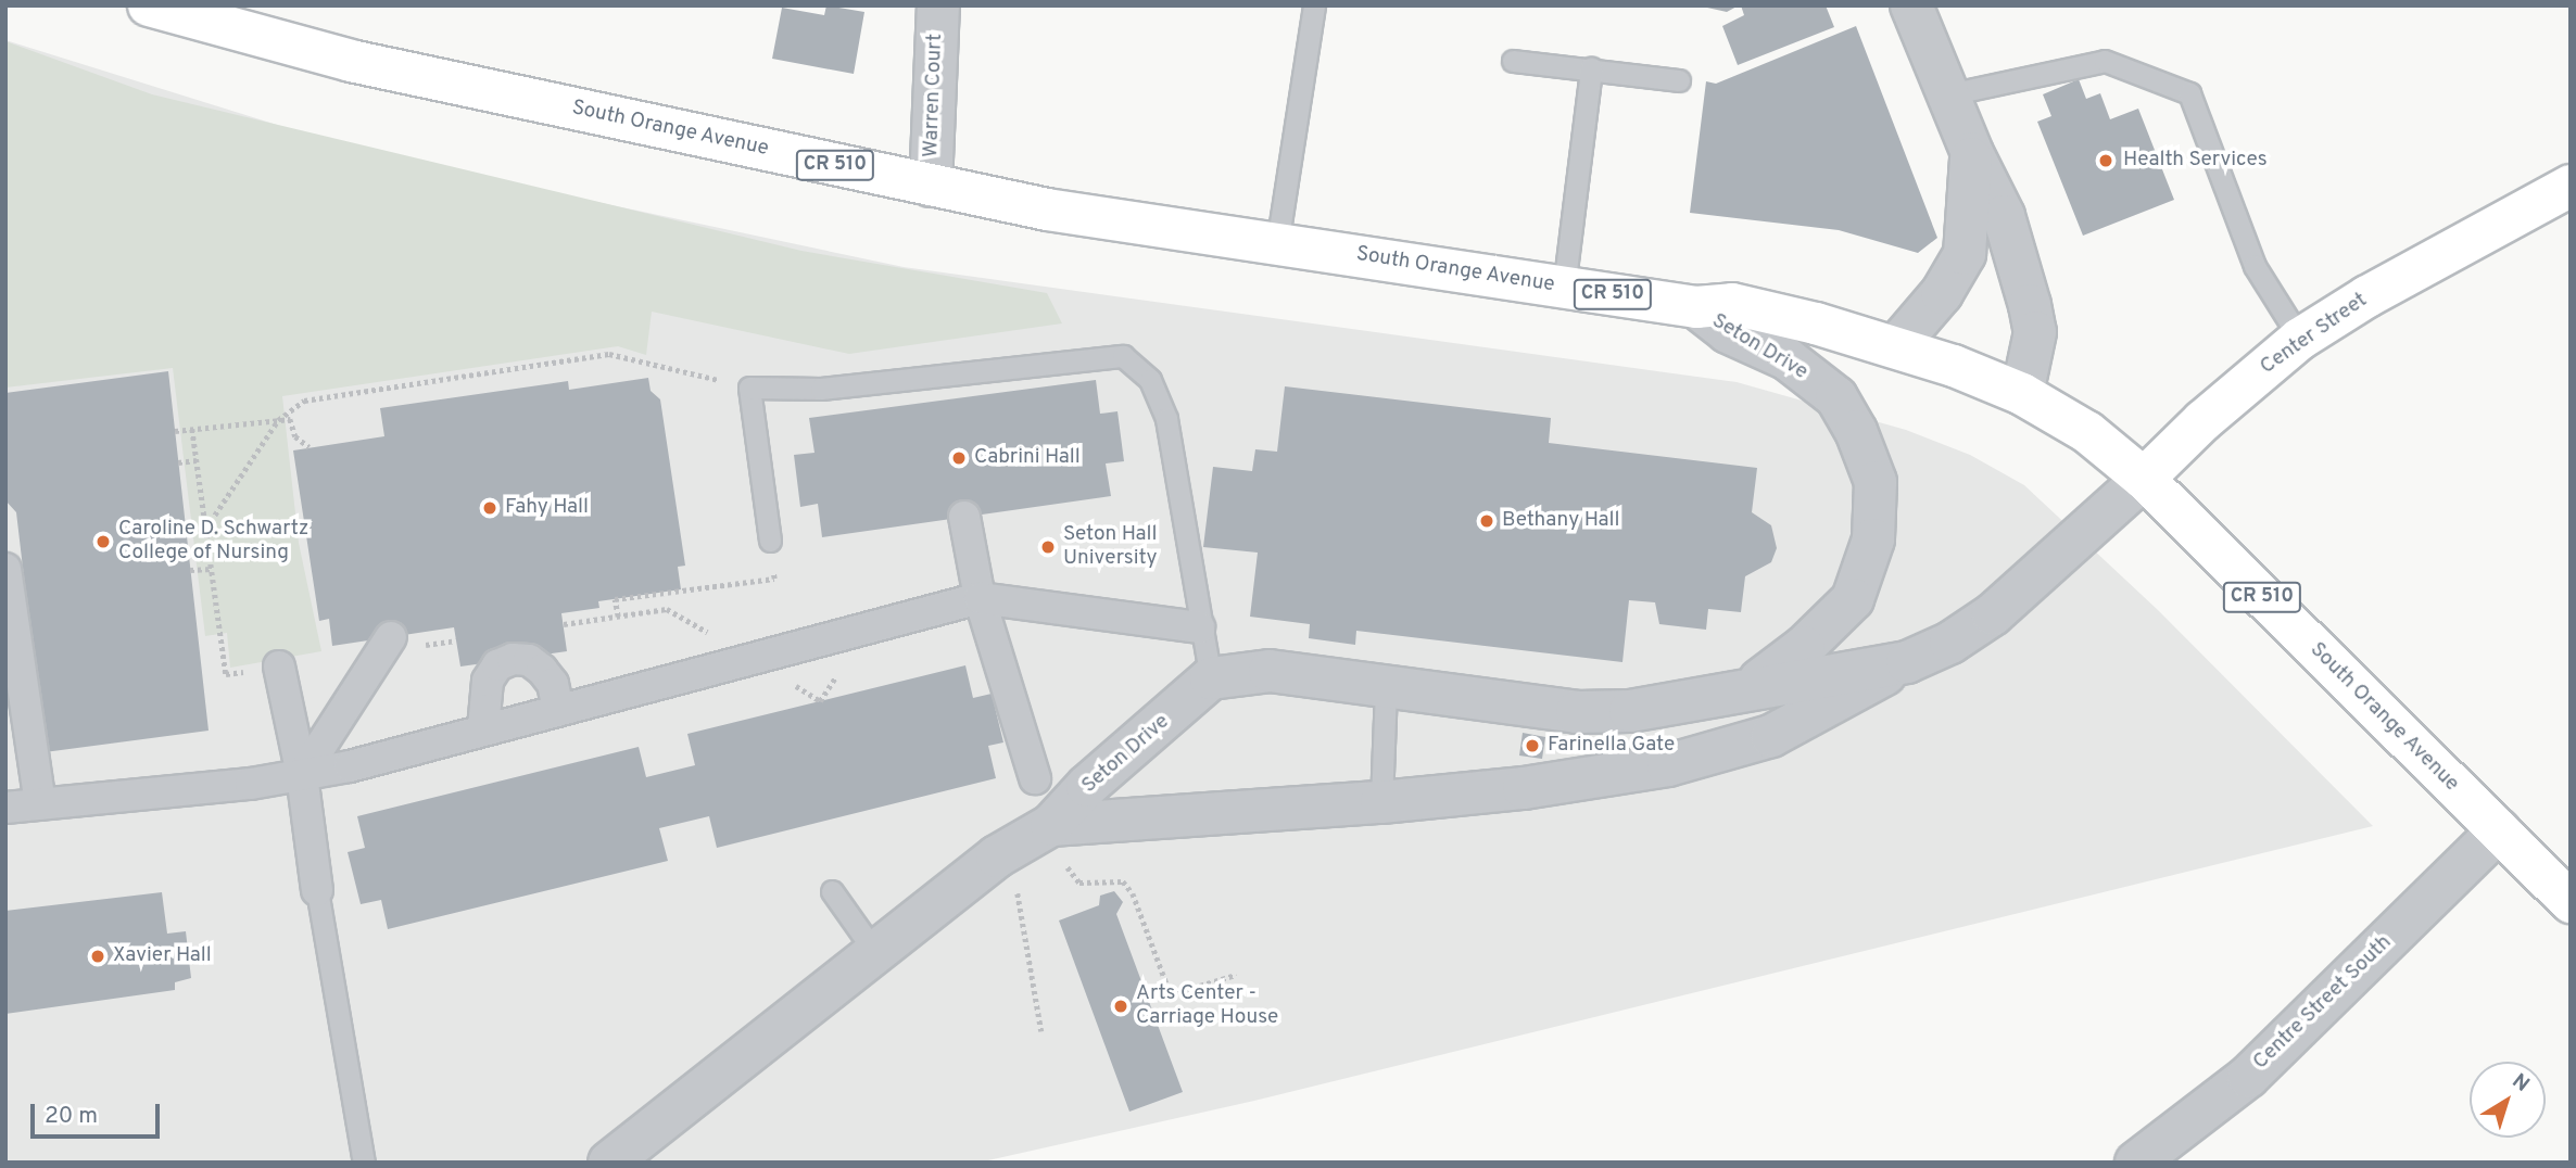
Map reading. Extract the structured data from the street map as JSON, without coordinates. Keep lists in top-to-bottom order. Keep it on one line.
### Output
{"streets":{"main road":["South Orange Avenue","CR 510","Center Street"],"street":["Warren Court","Seton Drive","Centre Street South"]},"crossings":[["Warren Court","South Orange Avenue"],["South Orange Avenue","Center Street"],["South Orange Avenue","Seton Drive"],["South Orange Avenue","Centre Street South"],["Center Street","Seton Drive"]],"places":["Health Services","Cabrini Hall","Fahy Hall","Bethany Hall","Caroline D. Schwartz College of Nursing","Seton Hall University","Farinella Gate","Xavier Hall","Arts Center - Carriage House"],"scale_bar":"20 m","north":"top right"}
